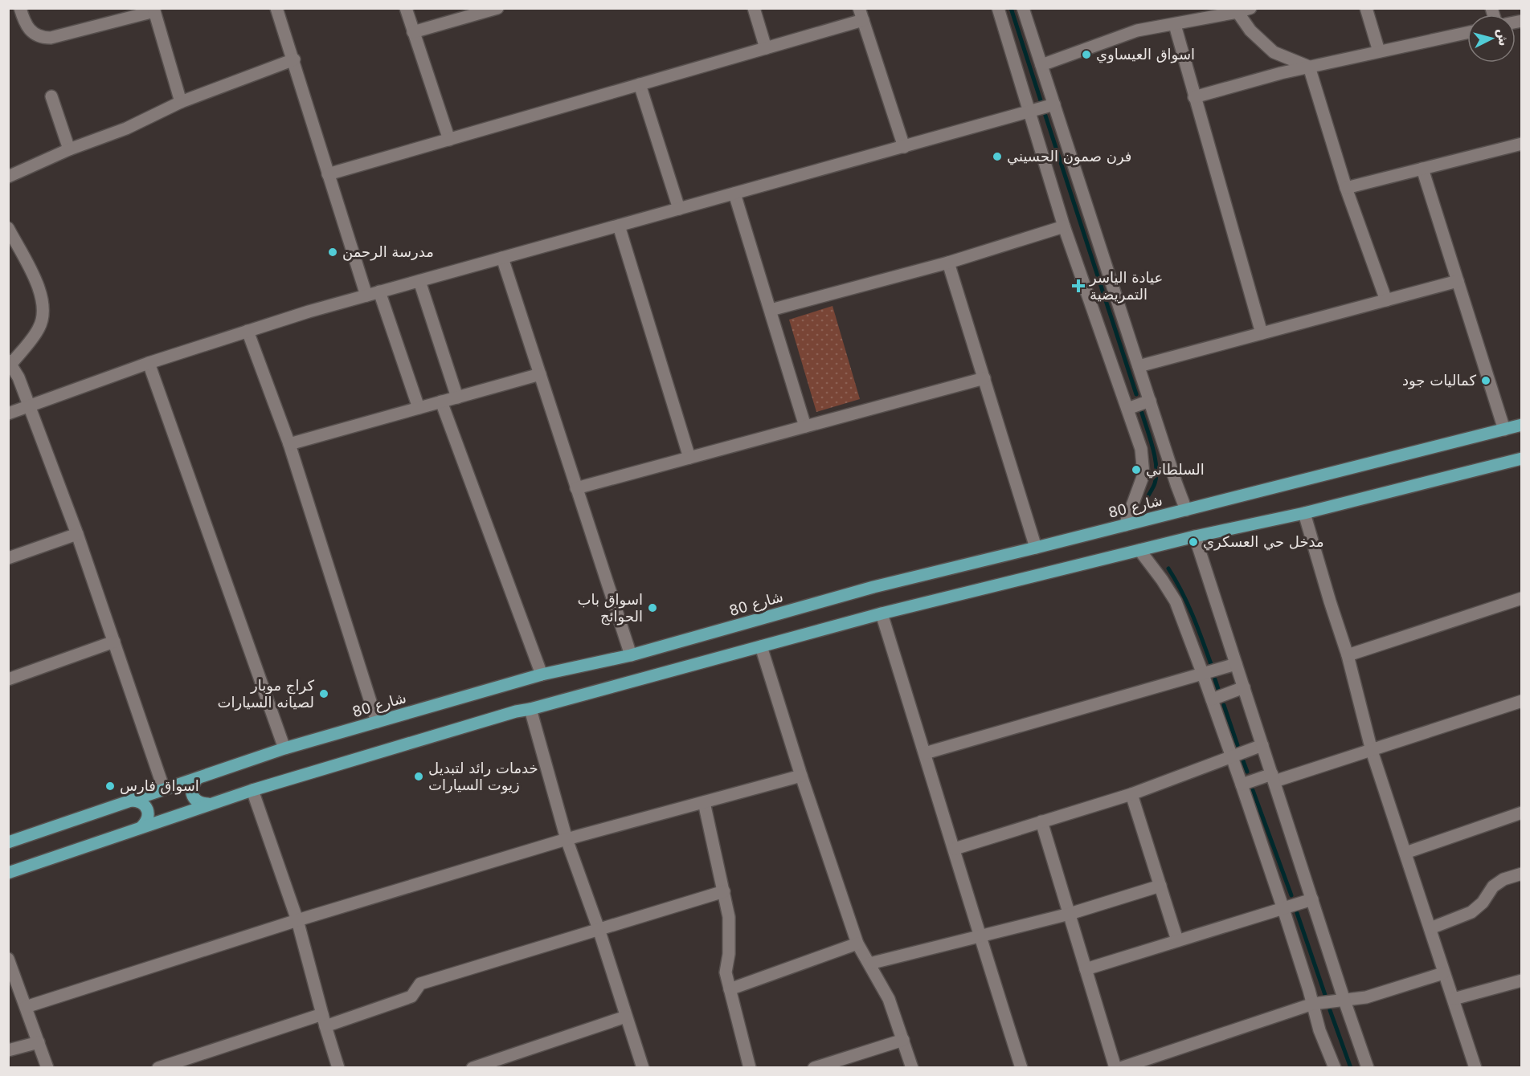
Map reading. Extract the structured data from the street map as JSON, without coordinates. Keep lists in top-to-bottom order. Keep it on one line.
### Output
{"streets":{"main road":["شارع 80"]},"places":{"other":["اسواق العيساوي","فرن صمون الحسيني","مدرسة الرحمن","كماليات جود","السلطاني","مدخل حي العسكري","اسواق باب الحوائج","كراج موبار لصيانه السيارات","خدمات رائد لتبديل زيوت السيارات","اسواق فارس"],"health":["عيادة الياسر التمريضية"]},"north":"right"}
